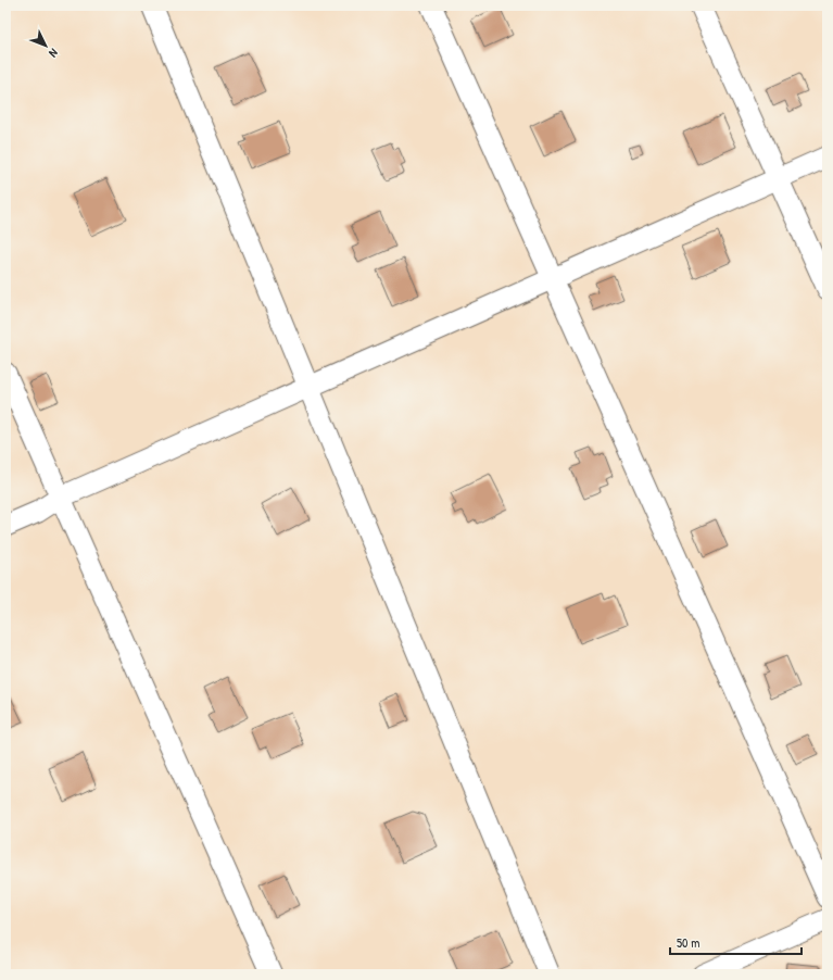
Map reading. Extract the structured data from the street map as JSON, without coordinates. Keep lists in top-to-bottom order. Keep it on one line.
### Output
{"scale_bar":"50 m","north":"bottom right"}
